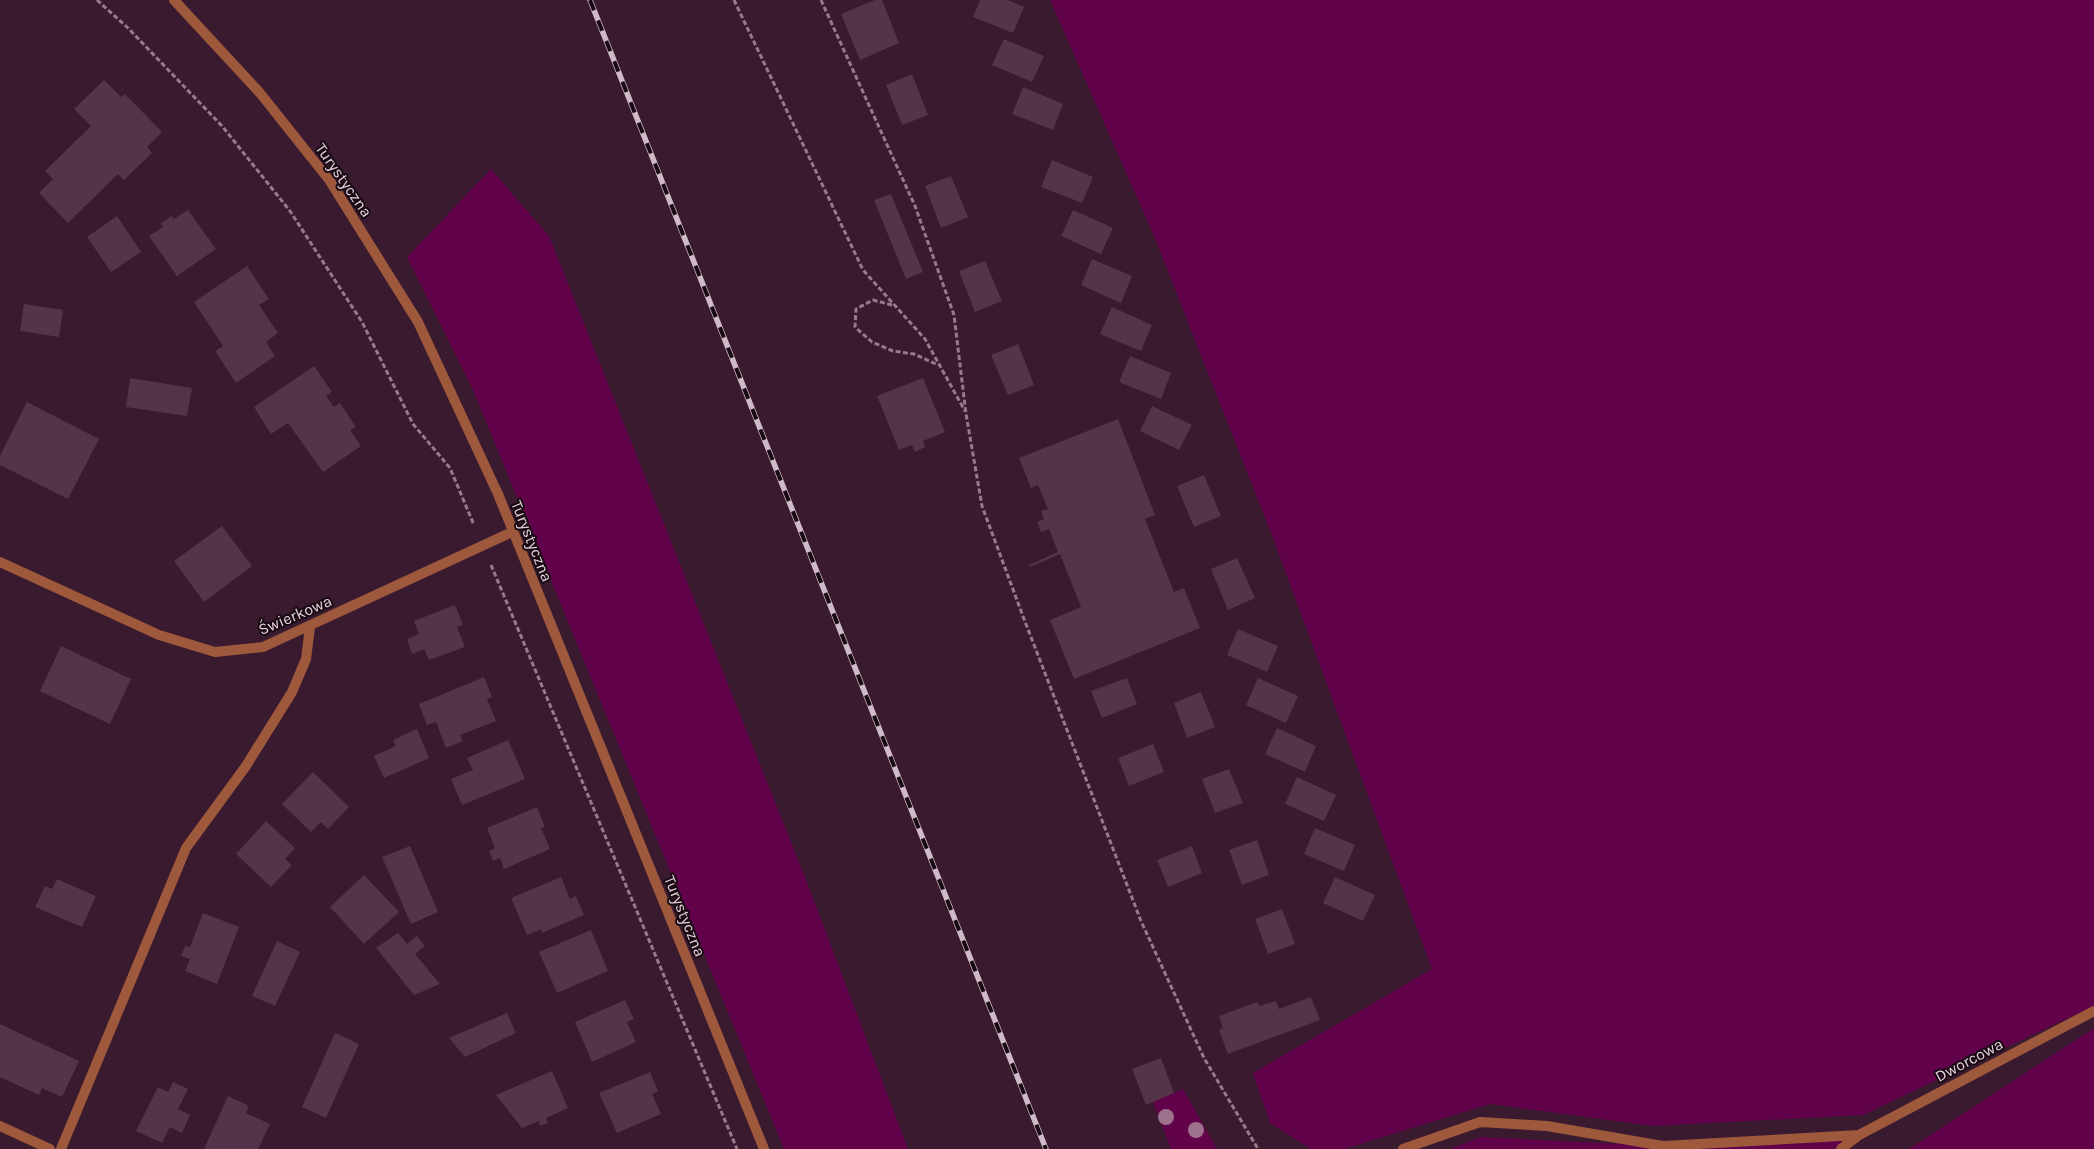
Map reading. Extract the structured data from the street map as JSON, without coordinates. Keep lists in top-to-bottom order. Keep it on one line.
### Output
{"streets":{"street":["Turystyczna","Świerkowa","Dworcowa"]},"crossings":[["Turystyczna","Świerkowa"]]}
